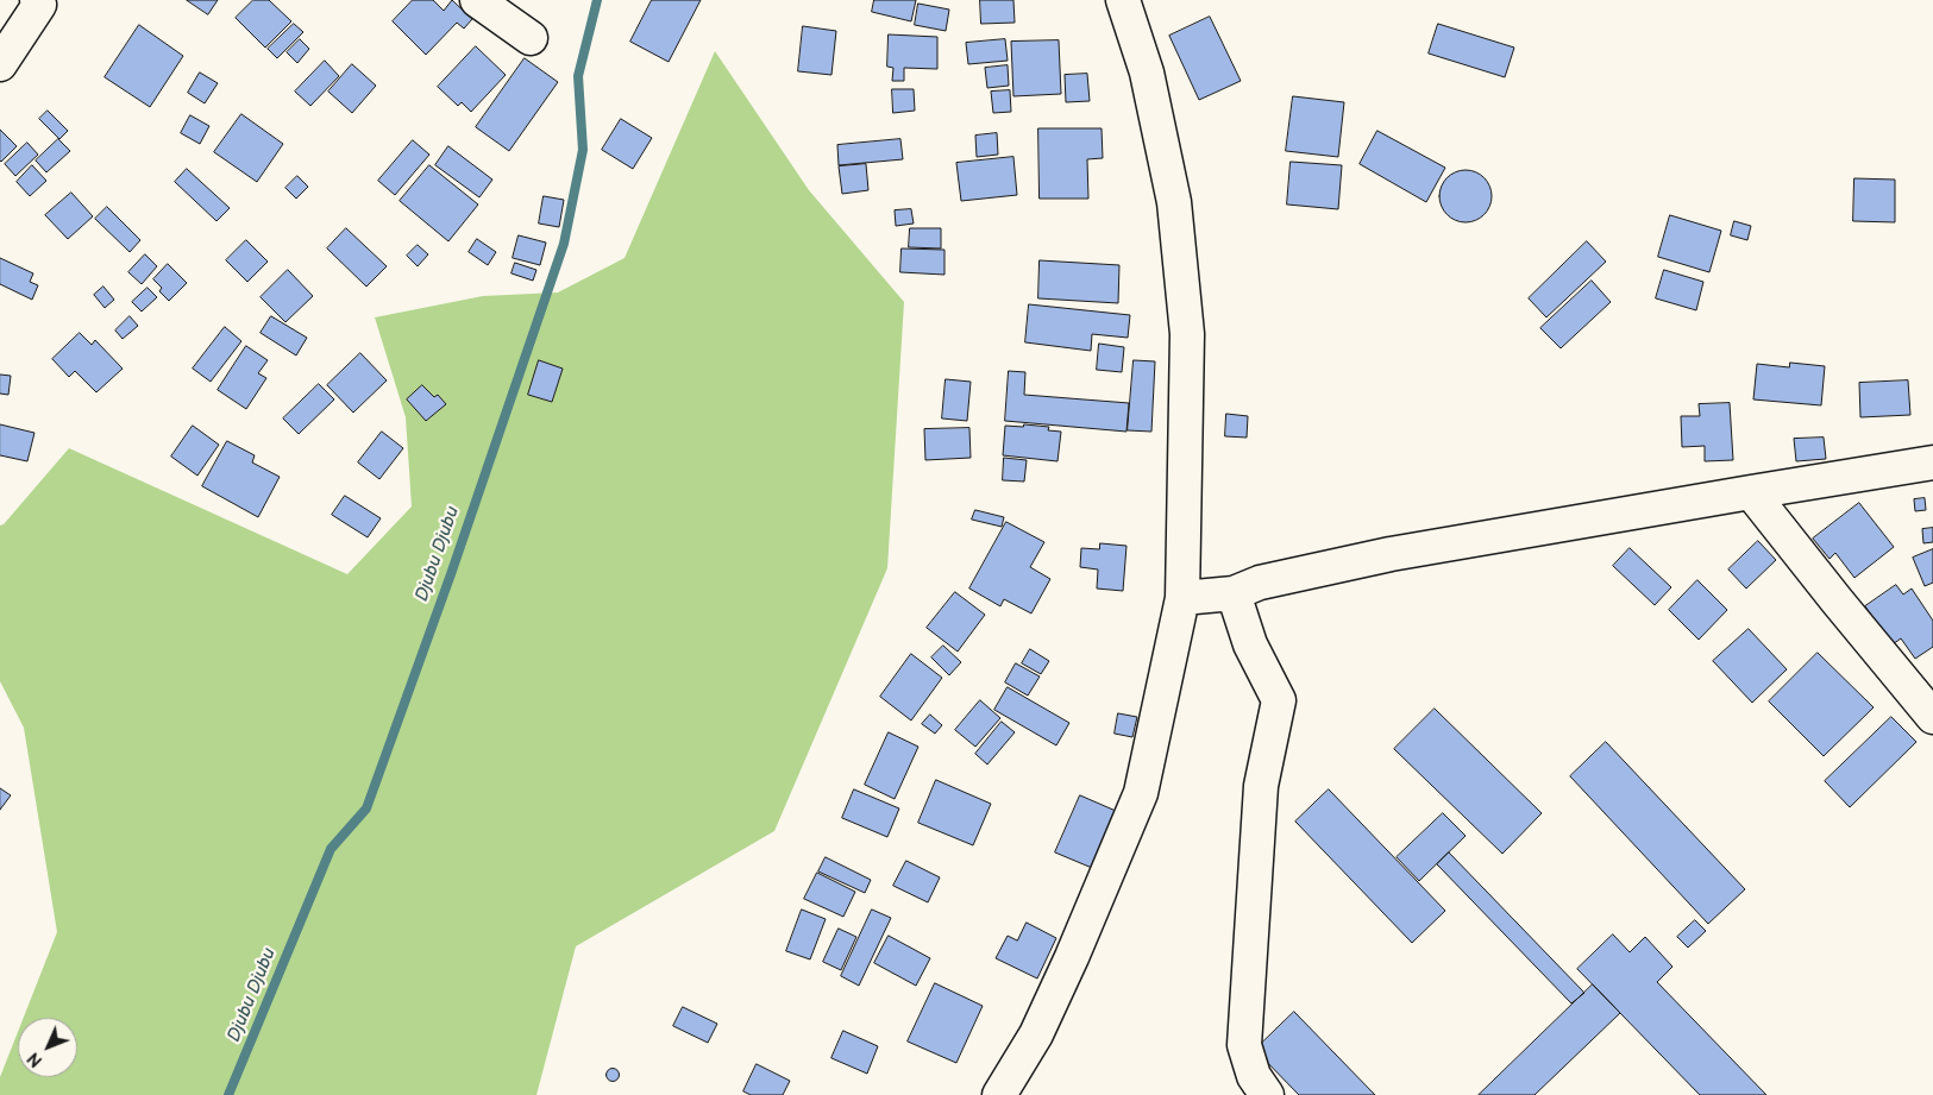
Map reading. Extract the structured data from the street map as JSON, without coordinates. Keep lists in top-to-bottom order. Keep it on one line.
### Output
{"water":["Djubu Djubu"],"north":"bottom left"}
